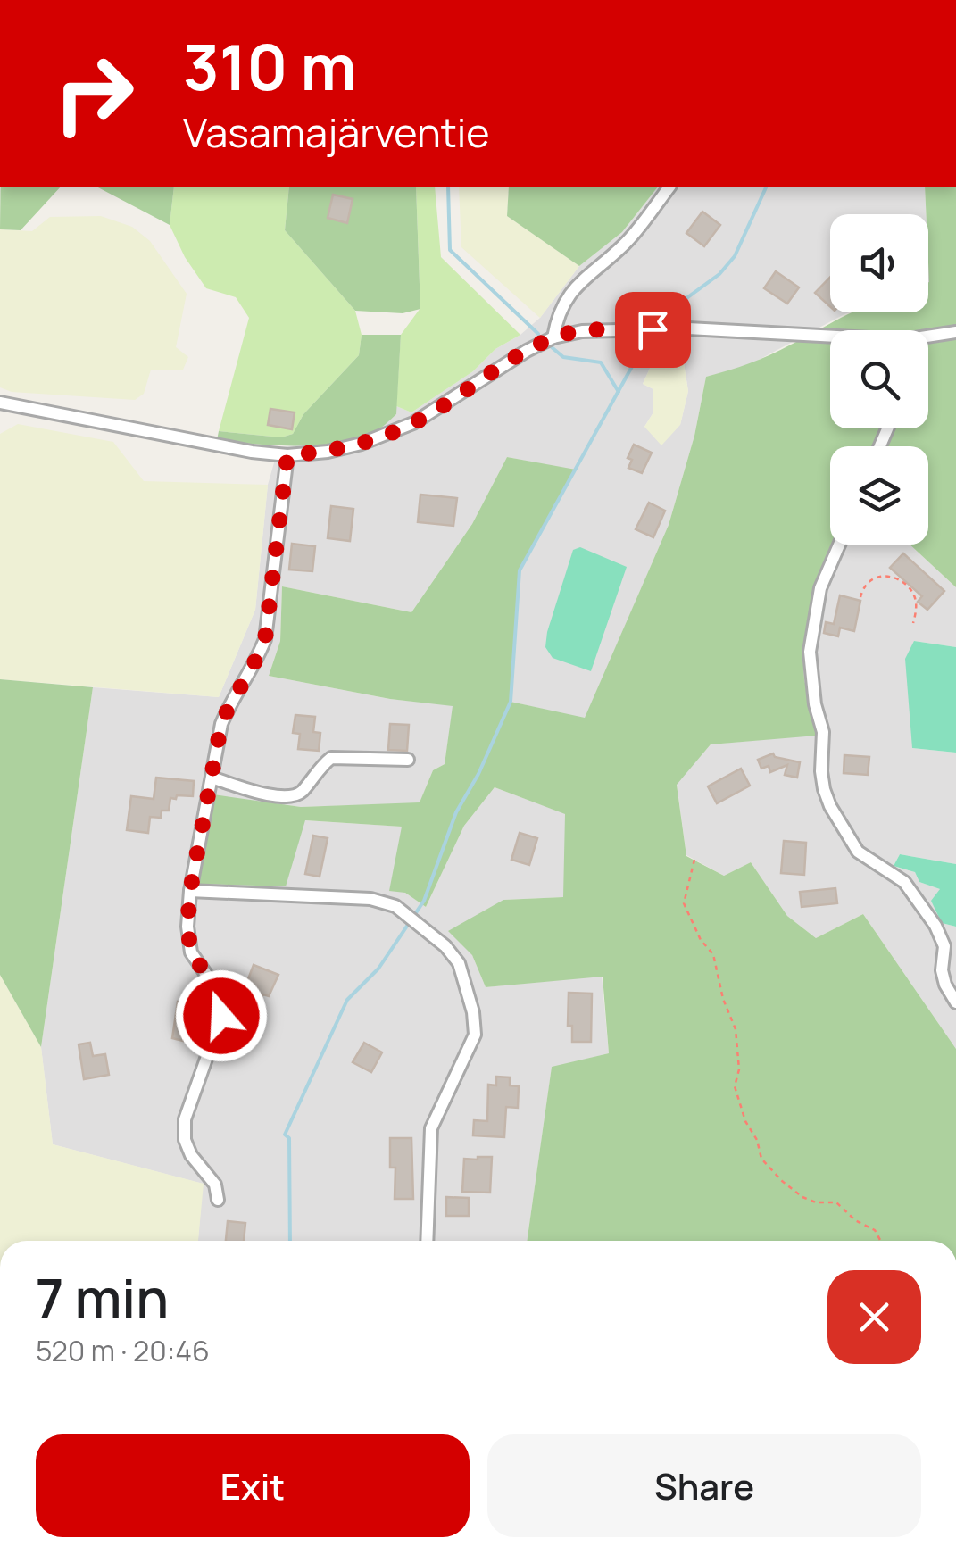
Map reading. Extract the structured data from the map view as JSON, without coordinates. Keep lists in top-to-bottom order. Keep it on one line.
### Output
{"page":{"turn":["310 m","Vasamajärventie"],"heading":["7 min","520 m · 20:46"],"buttons":["Exit","Share"]}}
